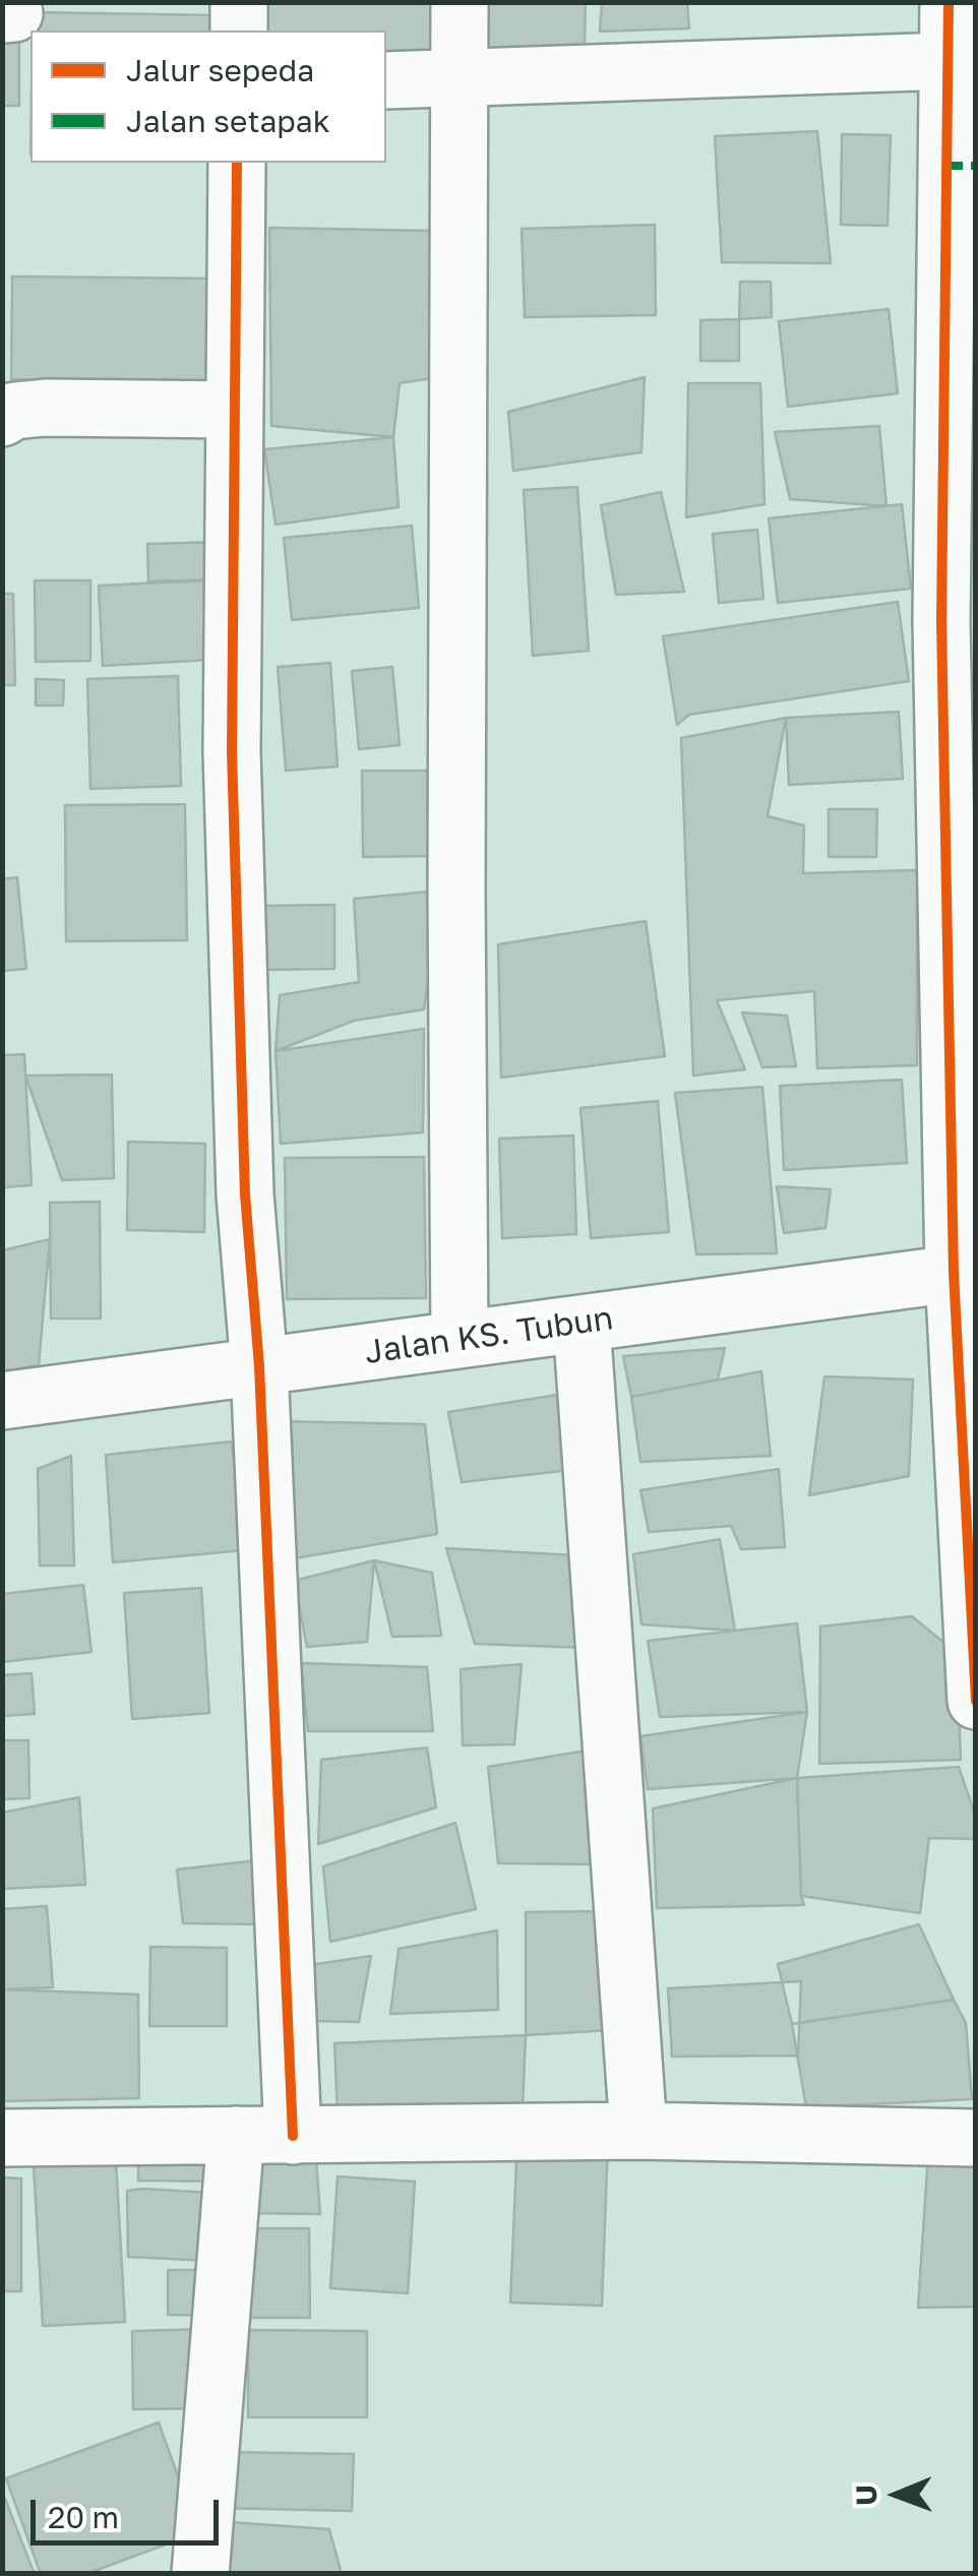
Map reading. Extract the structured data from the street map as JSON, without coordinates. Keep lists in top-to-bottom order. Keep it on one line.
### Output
{"streets":{"street":["Jalan KS. Tubun"]},"legend":["Jalur sepeda","Jalan setapak"],"scale_bar":"20 m","north":"left"}
